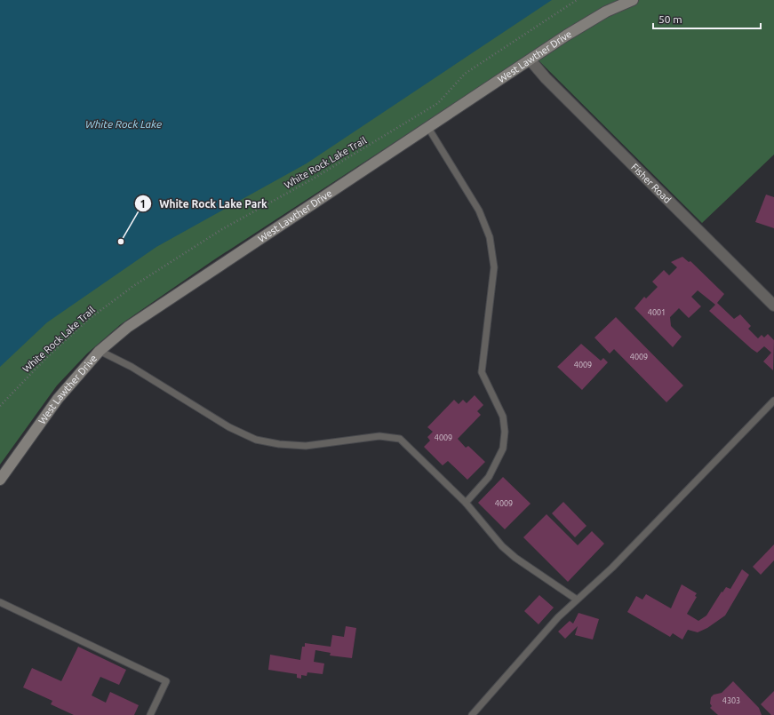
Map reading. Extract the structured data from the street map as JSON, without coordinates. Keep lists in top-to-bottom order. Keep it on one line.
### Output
{"streets":{"street":["West Lawther Drive","Fisher Road"],"path":["White Rock Lake Trail"]},"crossings":[["West Lawther Drive","Fisher Road"]],"water":["White Rock Lake"],"places":["White Rock Lake Park"],"house_numbers":["4001","4009","4009","4009","4009","4303"],"scale_bar":"50 m"}
